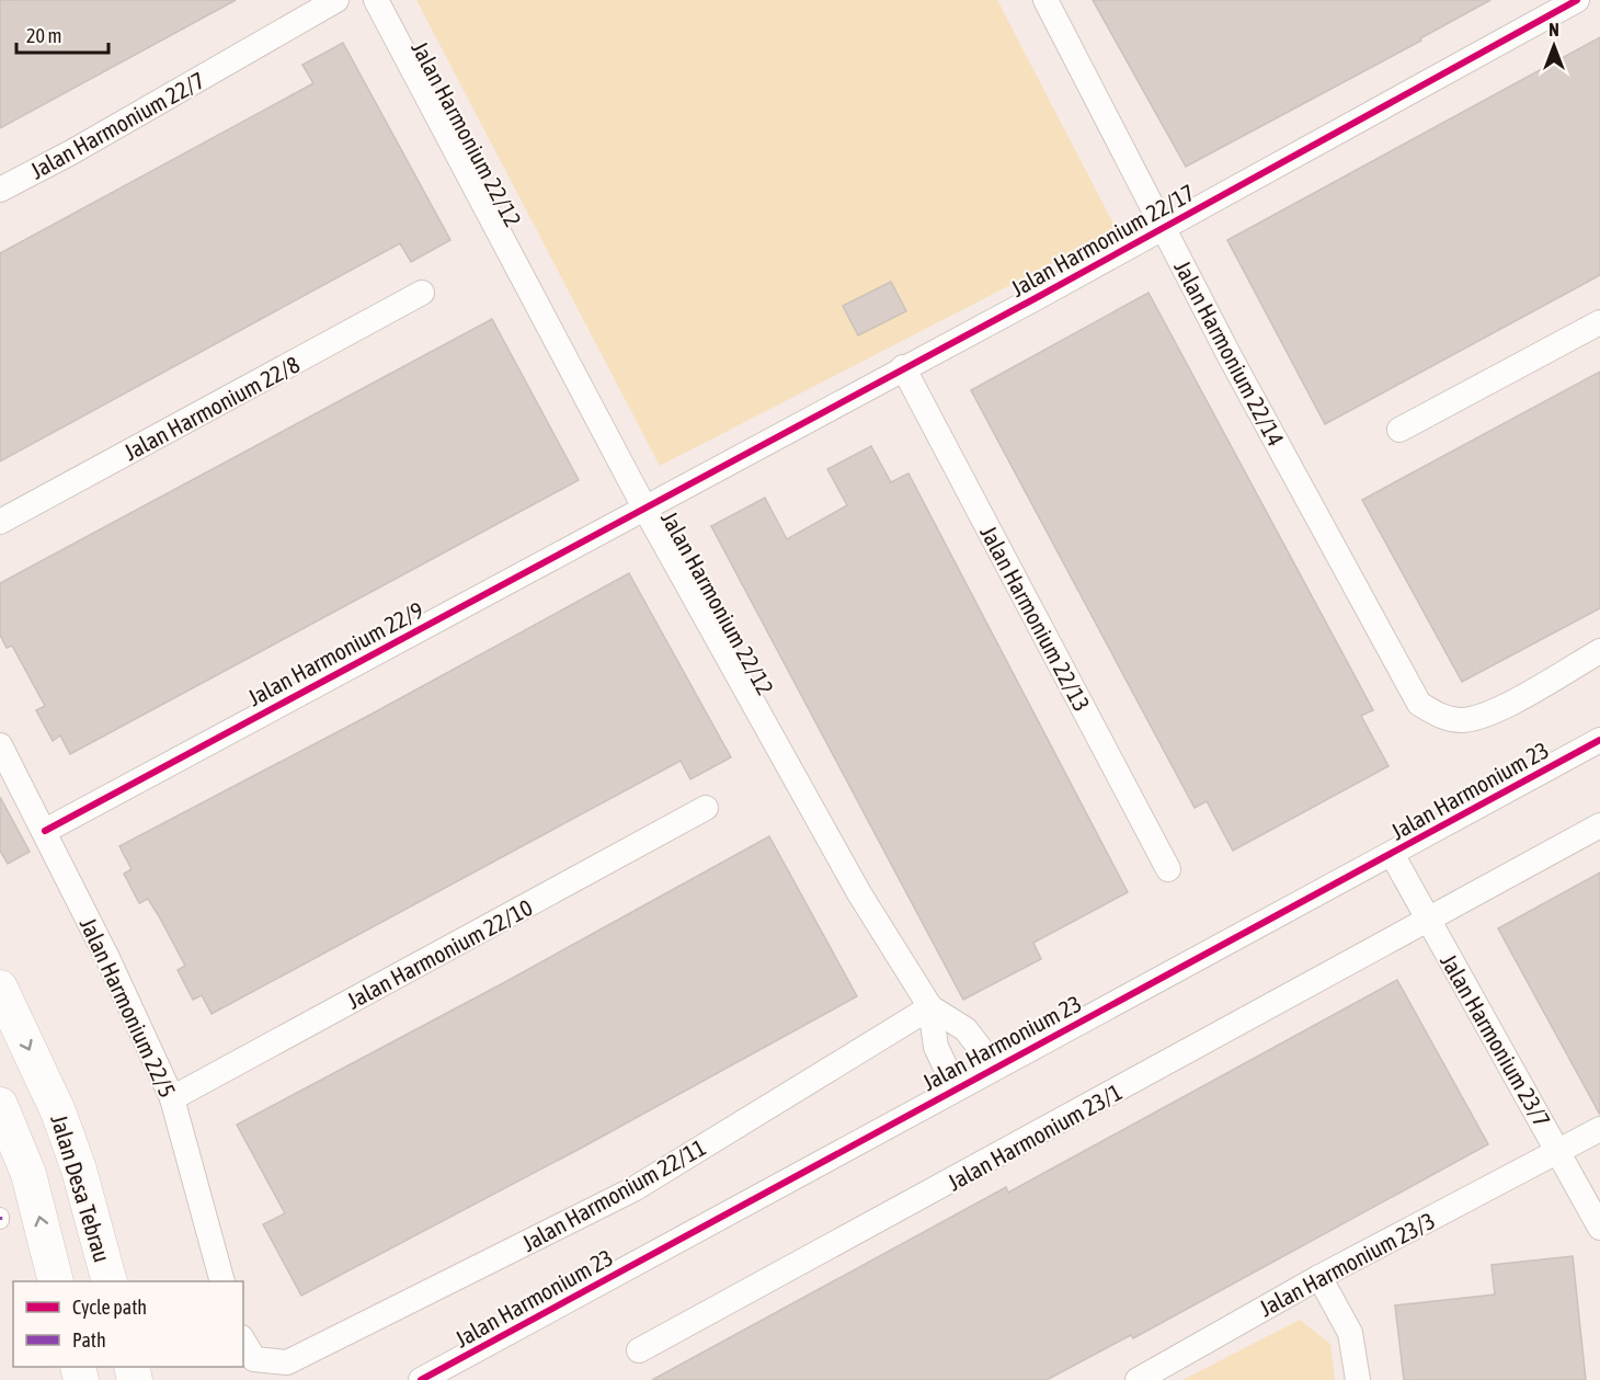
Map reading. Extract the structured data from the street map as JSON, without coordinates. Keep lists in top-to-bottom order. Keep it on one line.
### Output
{"streets":{"main road":["Jalan Desa Tebrau"],"street":["Jalan Harmonium 22/7","Jalan Harmonium 22/12","Jalan Harmonium 22/17","Jalan Harmonium 22/14","Jalan Harmonium 22/8","Jalan Harmonium 22/13","Jalan Harmonium 22/9","Jalan Harmonium 23","Jalan Harmonium 22/10","Jalan Harmonium 22/5","Jalan Harmonium 23/7","Jalan Harmonium 23/1","Jalan Harmonium 22/11","Jalan Harmonium 23/3"]},"crossings":[["Jalan Harmonium 22/12","Jalan Harmonium 22/17"],["Jalan Harmonium 22/12","Jalan Harmonium 22/9"],["Jalan Harmonium 22/12","Jalan Harmonium 23"],["Jalan Harmonium 22/12","Jalan Harmonium 22/11"],["Jalan Harmonium 22/17","Jalan Harmonium 22/14"],["Jalan Harmonium 22/17","Jalan Harmonium 22/13"],["Jalan Harmonium 22/17","Jalan Harmonium 22/9"],["Jalan Harmonium 22/9","Jalan Harmonium 22/5"],["Jalan Harmonium 23","Jalan Harmonium 23/7"],["Jalan Harmonium 22/10","Jalan Harmonium 22/5"],["Jalan Harmonium 23/7","Jalan Harmonium 23/1"],["Jalan Harmonium 23/7","Jalan Harmonium 23/3"]],"legend":["Cycle path","Path"],"scale_bar":"20 m","north":"top"}
